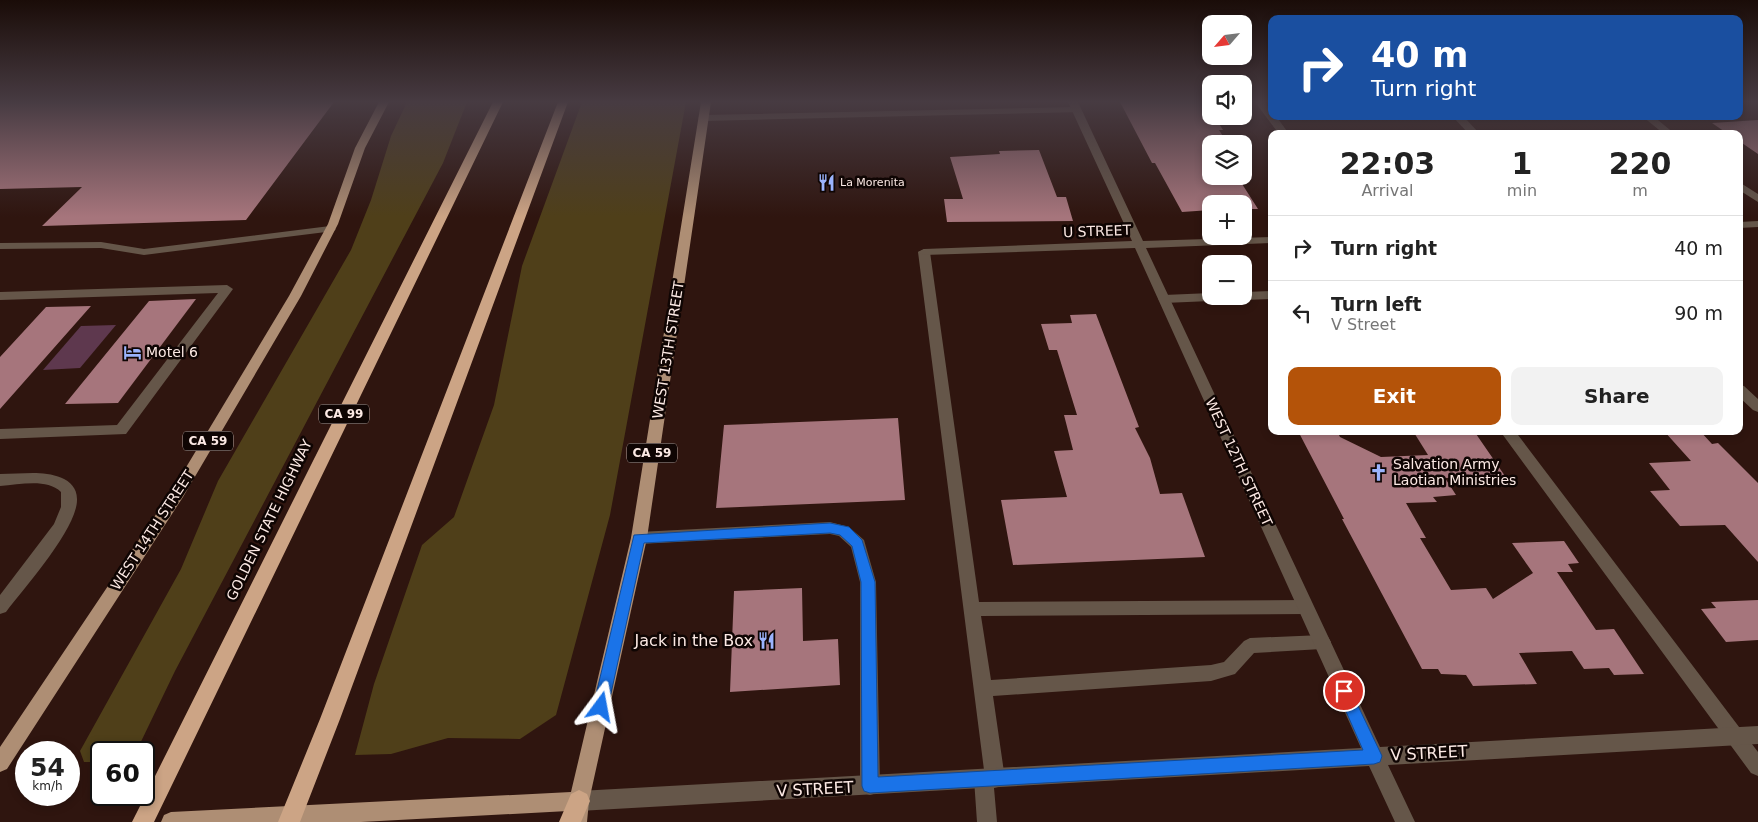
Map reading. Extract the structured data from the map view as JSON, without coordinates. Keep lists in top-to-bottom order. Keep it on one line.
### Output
{"streets":{"highway":["CA 99","GOLDEN STATE HIGHWAY"],"main road":["WEST 13TH STREET","CA 59","WEST 14TH STREET","V STREET"],"street":["U STREET","WEST 12TH STREET"]},"crossings":[["U STREET","WEST 12TH STREET"],["WEST 13TH STREET","V STREET"],["WEST 12TH STREET","V STREET"]],"places":{"restaurant":["La Morenita","Jack in the Box"],"hotel":["Motel 6"],"church":["Salvation Army Laotian Ministries"]},"north":"bottom left","page":{"map_buttons":["+","−"],"turn":["40 m","Turn right"],"eta":["22:03","Arrival","1","min","220","m"],"list":[{"name":"Turn right","value":"40 m"},{"name":"Turn left","note":"V Street","value":"90 m"}],"buttons":["Exit","Share"],"speed":"54 km/h","limit":"60"}}
